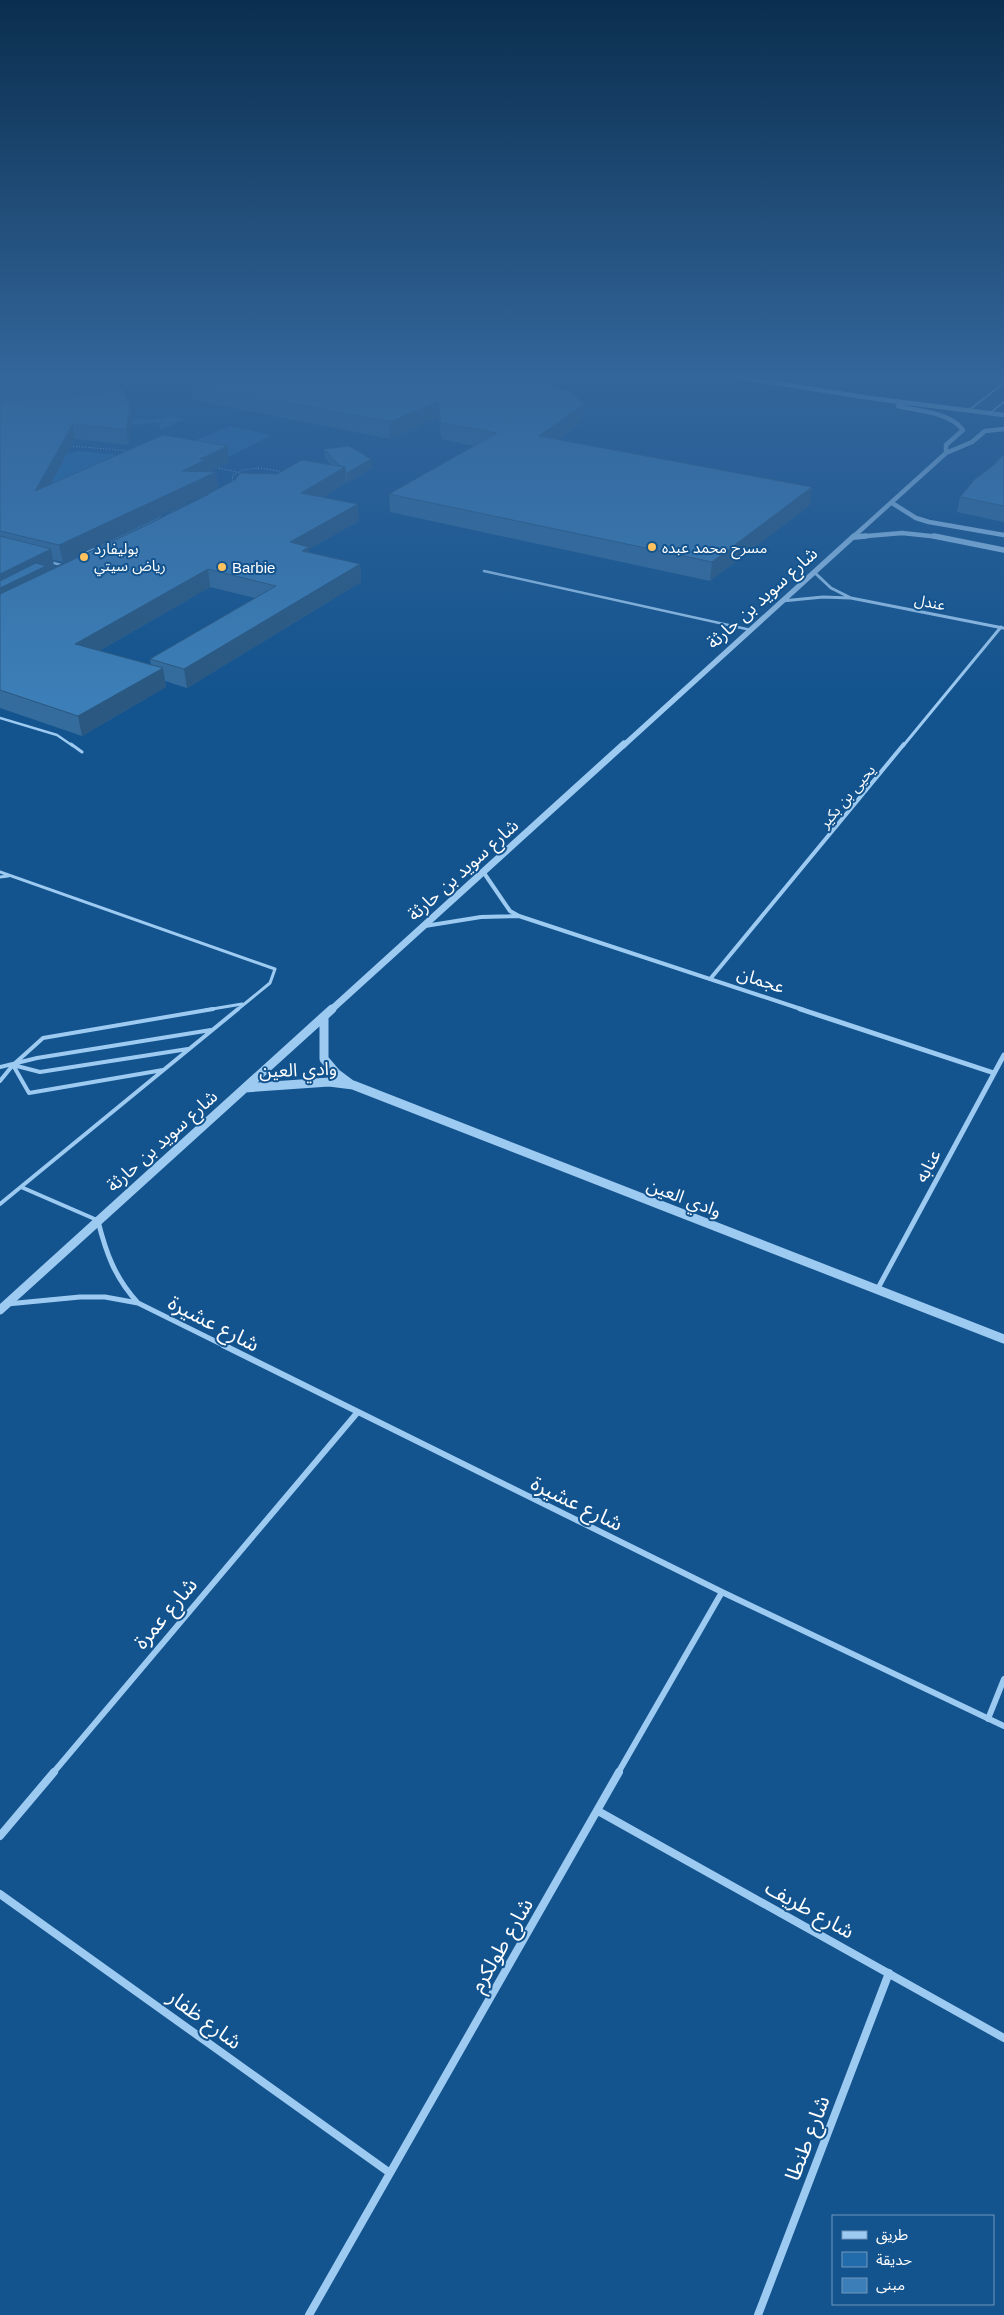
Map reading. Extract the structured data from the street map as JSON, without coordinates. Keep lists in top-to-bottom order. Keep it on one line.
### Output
{"streets":{"street":["شارع سويد بن حارثة","عندل","يحيى بن بكير","عجمان","وادي العين","عنابه","شارع عشيرة","شارع عمرة","شارع طريف","شارع طولكرم","شارع ظفار","شارع طنطا"]},"crossings":[["شارع سويد بن حارثة","عندل"],["شارع سويد بن حارثة","عجمان"],["شارع سويد بن حارثة","وادي العين"],["شارع سويد بن حارثة","شارع عشيرة"],["عندل","يحيى بن بكير"],["يحيى بن بكير","عجمان"],["عجمان","عنابه"],["وادي العين","عنابه"],["شارع عشيرة","شارع عمرة"],["شارع عشيرة","شارع طولكرم"],["شارع طريف","شارع طولكرم"],["شارع طريف","شارع طنطا"],["شارع طولكرم","شارع ظفار"]],"places":["مسرح محمد عبده","بوليفارد رياض سيتي","Barbie"],"legend":["طريق","حديقة","مبنى"]}
